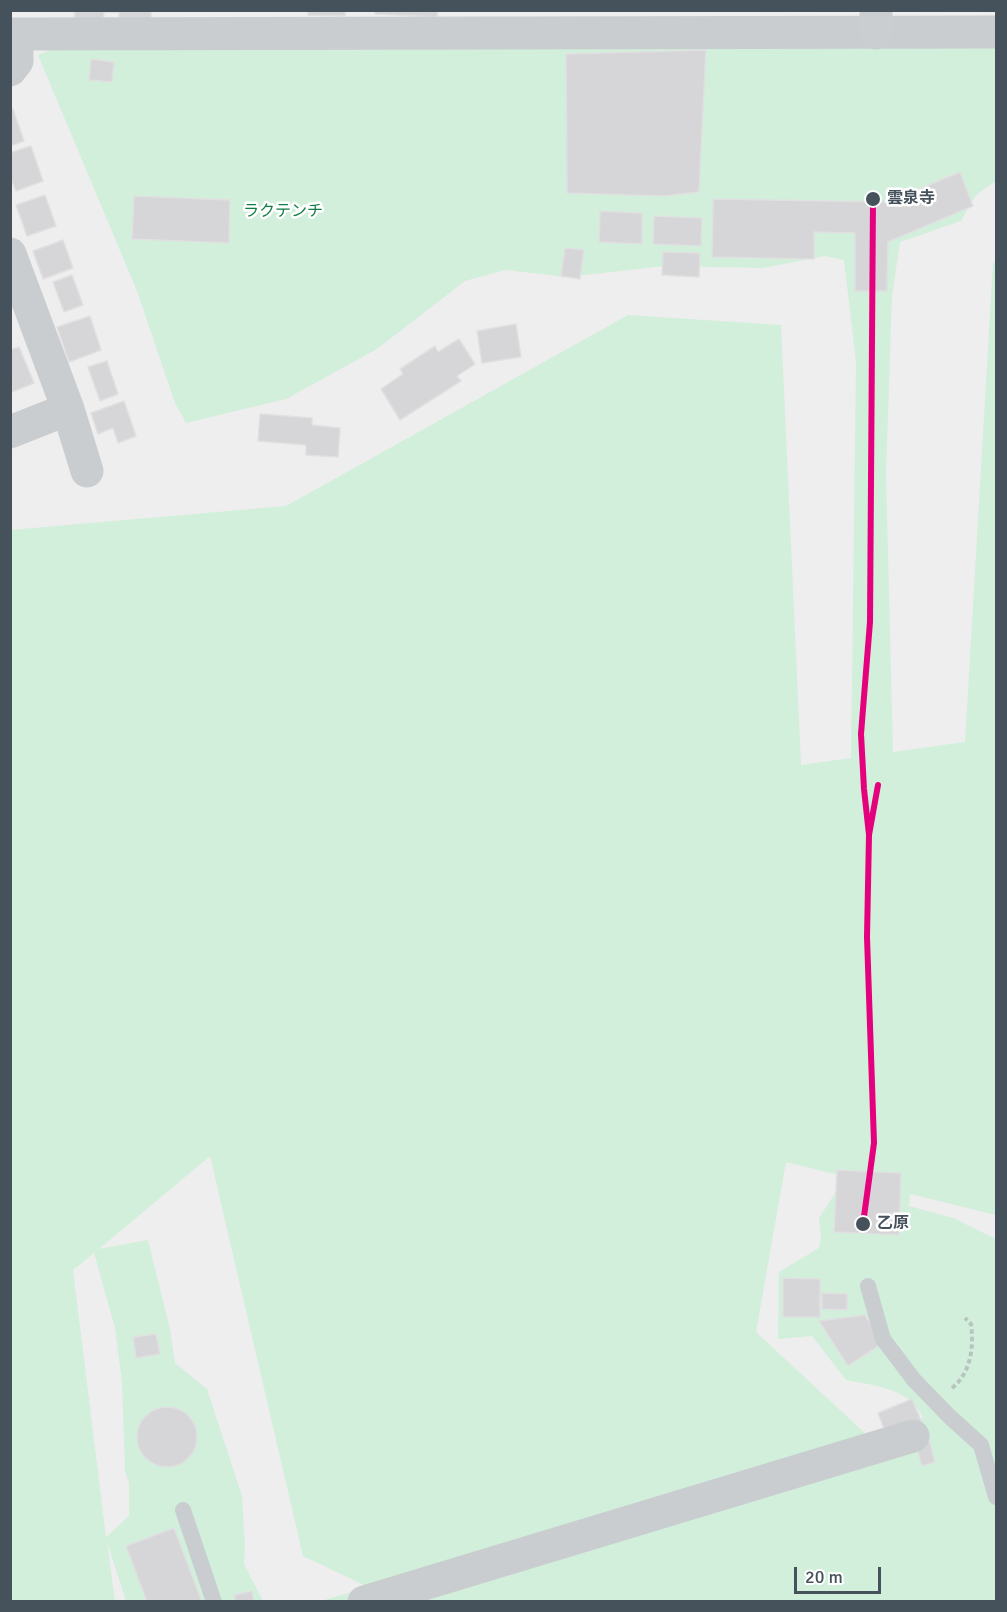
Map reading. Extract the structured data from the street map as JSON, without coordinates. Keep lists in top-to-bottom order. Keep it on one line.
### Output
{"parks":["ラクテンチ"],"places":["雲泉寺","乙原"],"scale_bar":"20 m"}
